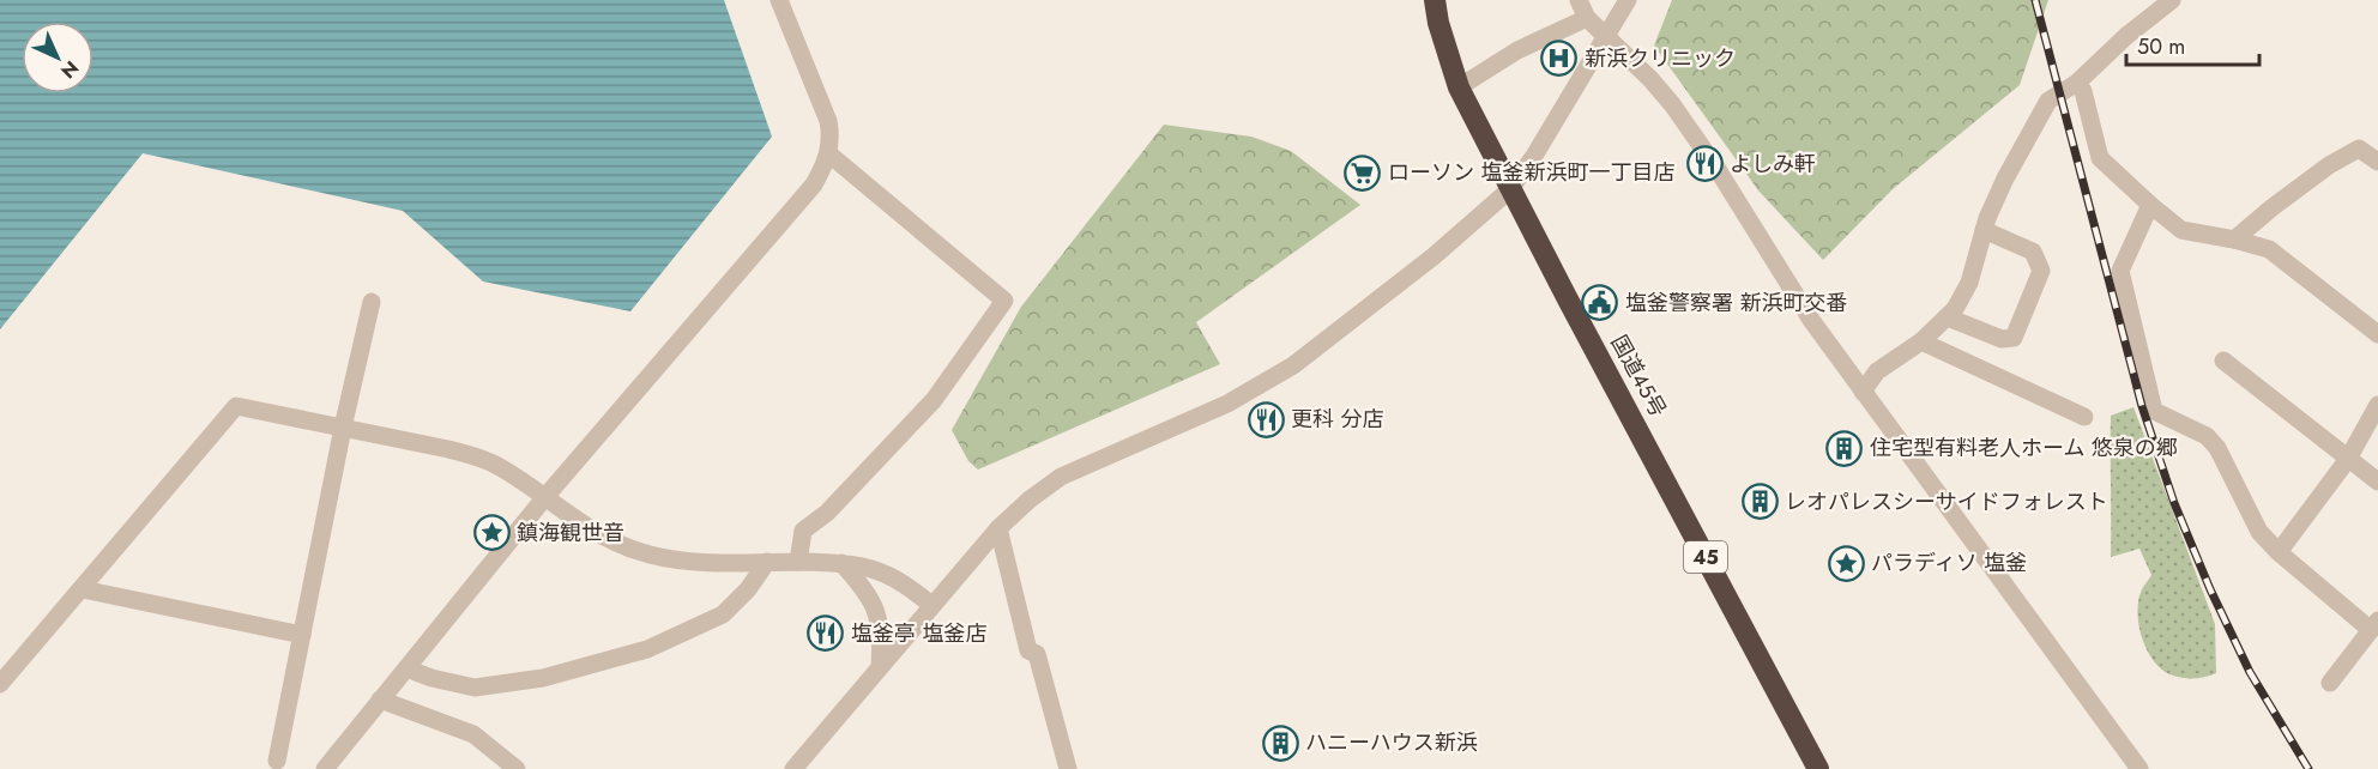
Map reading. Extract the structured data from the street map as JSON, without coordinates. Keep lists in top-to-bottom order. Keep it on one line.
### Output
{"streets":{"highway":["国道45号","45"]},"places":{"hospital":["新浜クリニック"],"restaurant":["よしみ軒","更科 分店","塩釜亭 塩釜店"],"supermarket":["ローソン 塩釜新浜町一丁目店"],"public building":["塩釜警察署 新浜町交番"],"building":["住宅型有料老人ホーム 悠泉の郷","レオパレスシーサイドフォレスト","ハニーハウス新浜"],"place":["鎮海観世音","パラディソ 塩釜"]},"scale_bar":"50 m","north":"bottom right"}
